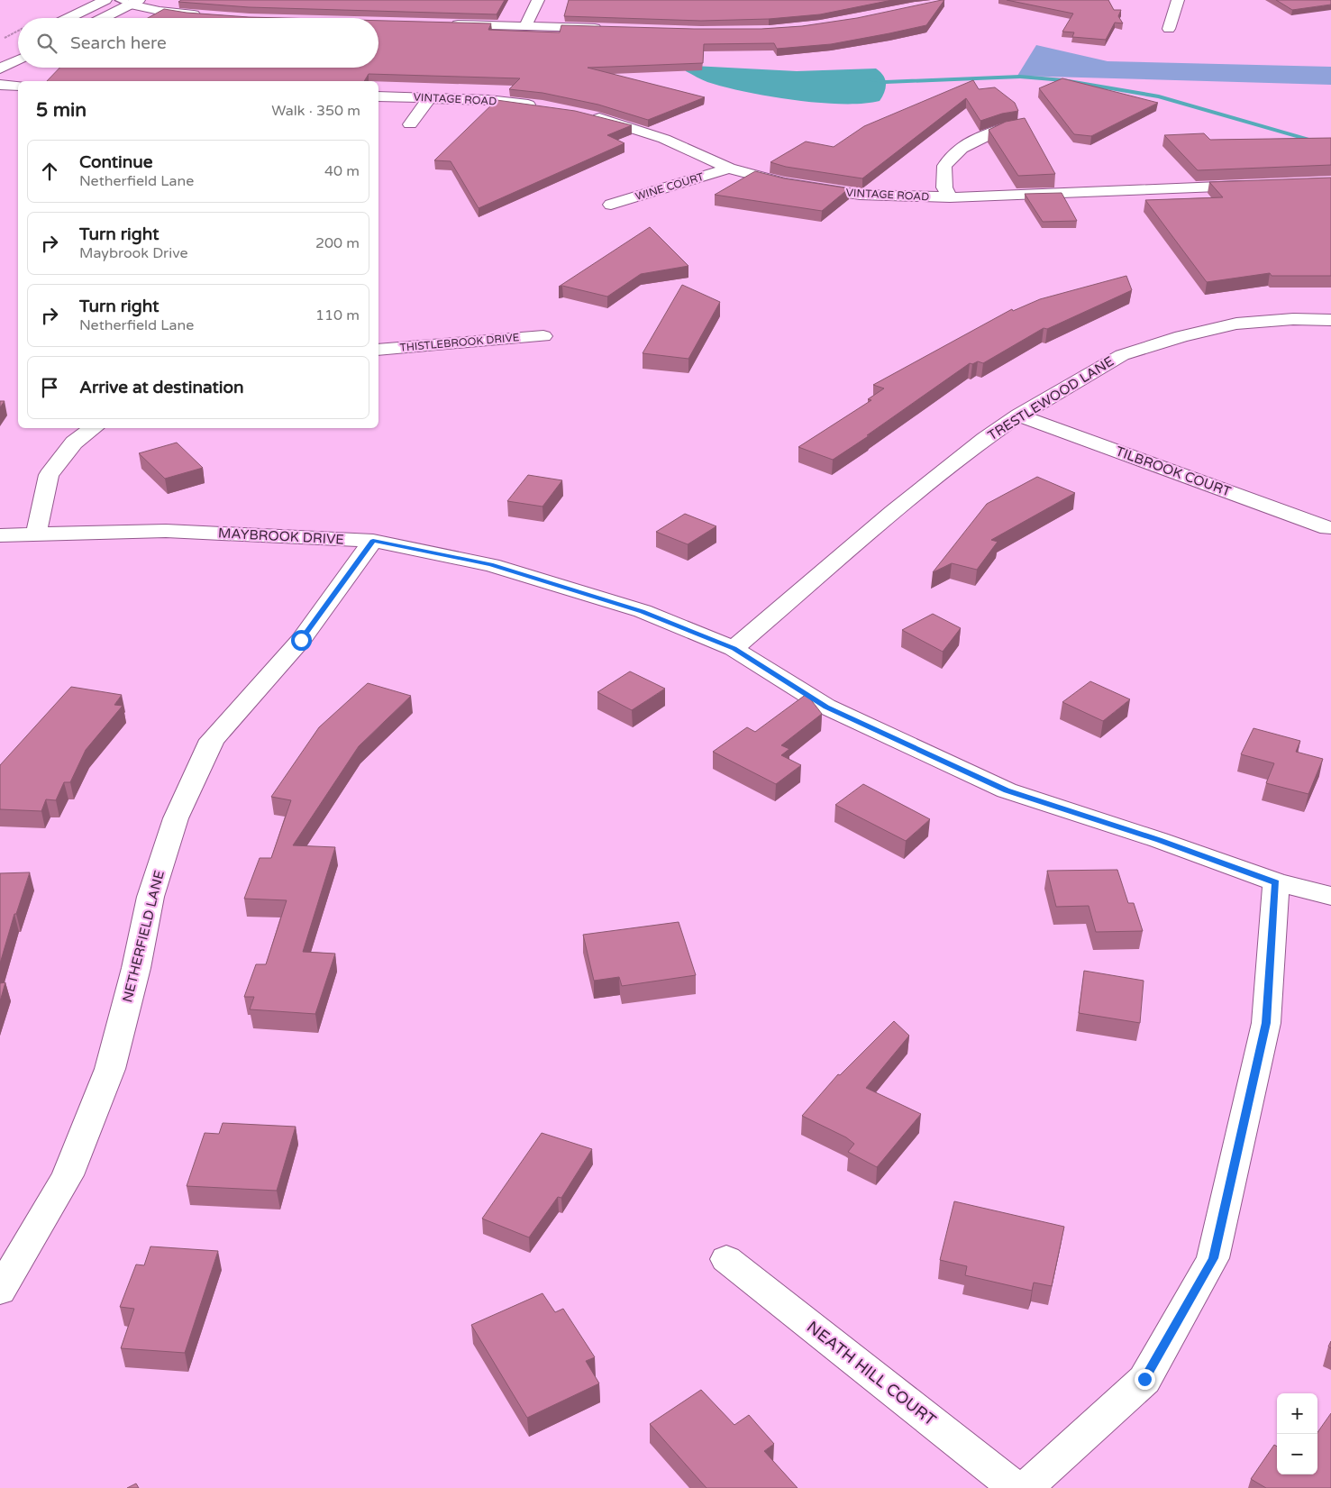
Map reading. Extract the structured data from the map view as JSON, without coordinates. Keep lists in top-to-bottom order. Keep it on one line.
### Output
{"streets":{"street":["VINTAGE ROAD","WINE COURT","THISTLEBROOK DRIVE","TRESTLEWOOD LANE","TILBROOK COURT","MAYBROOK DRIVE","NETHERFIELD LANE","NEATH HILL COURT"]},"crossings":[["VINTAGE ROAD","WINE COURT"],["TRESTLEWOOD LANE","TILBROOK COURT"],["TRESTLEWOOD LANE","MAYBROOK DRIVE"],["MAYBROOK DRIVE","NETHERFIELD LANE"]],"page":{"search":"Search here","heading":["5 min","Walk · 350 m"],"list":[["Continue","Netherfield Lane","40 m"],["Turn right","Maybrook Drive","200 m"],["Turn right","Netherfield Lane","110 m"],"Arrive at destination"],"map_buttons":["+","−"]}}
